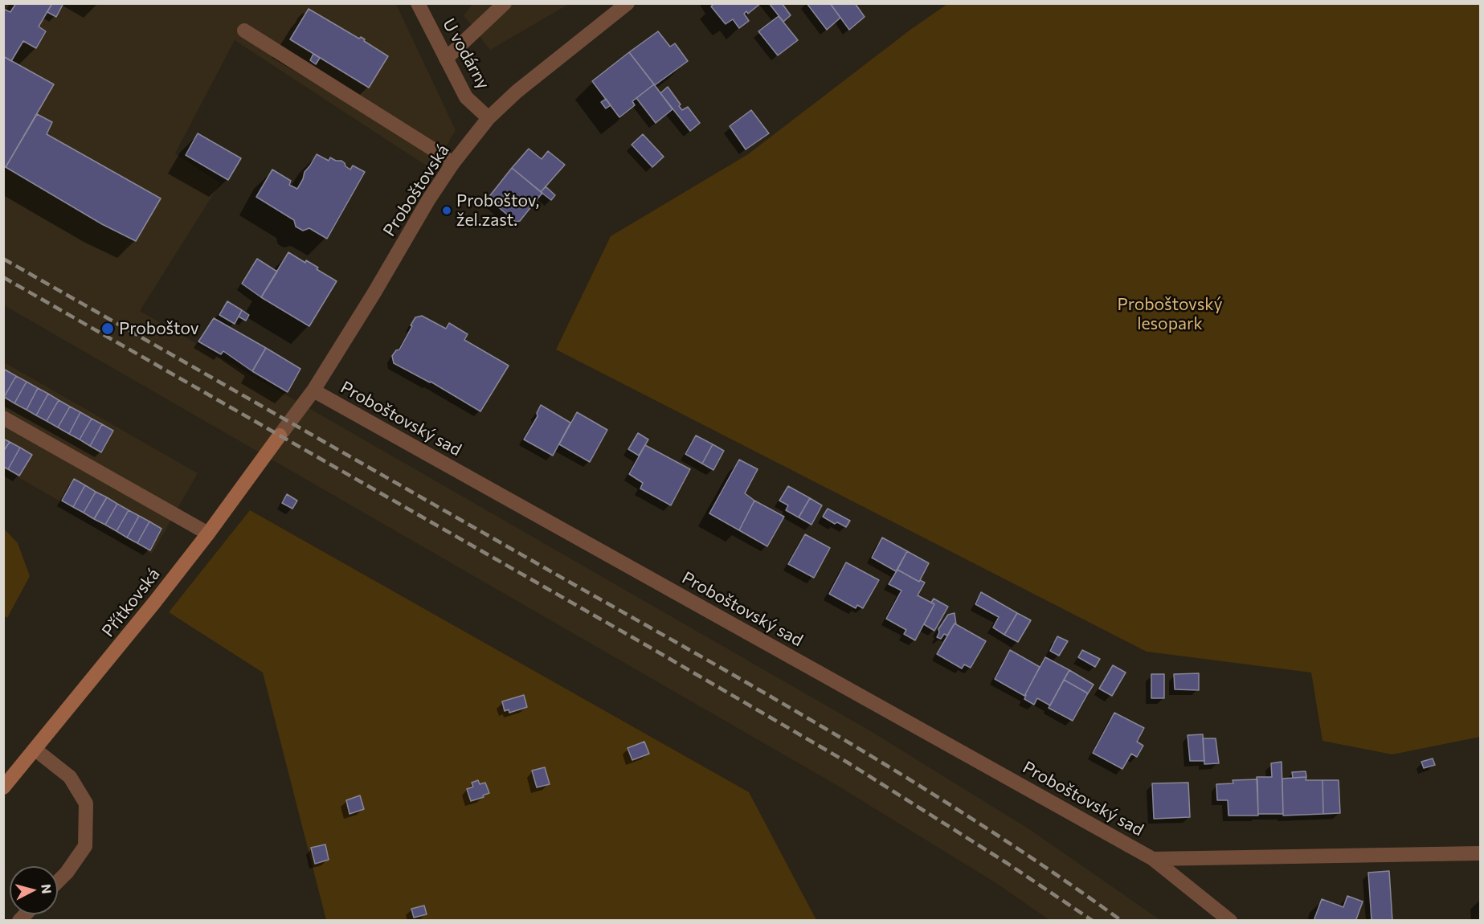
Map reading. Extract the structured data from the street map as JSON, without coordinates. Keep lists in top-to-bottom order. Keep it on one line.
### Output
{"streets":{"street":["U vodárny","Proboštovská","Proboštovský sad","Přítkovská"]},"crossings":[["U vodárny","Proboštovská"],["Proboštovská","Proboštovský sad"],["Proboštovská","Přítkovská"]],"parks":["Proboštovský lesopark"],"places":["Proboštov, žel.zast.","Proboštov"],"north":"right"}
